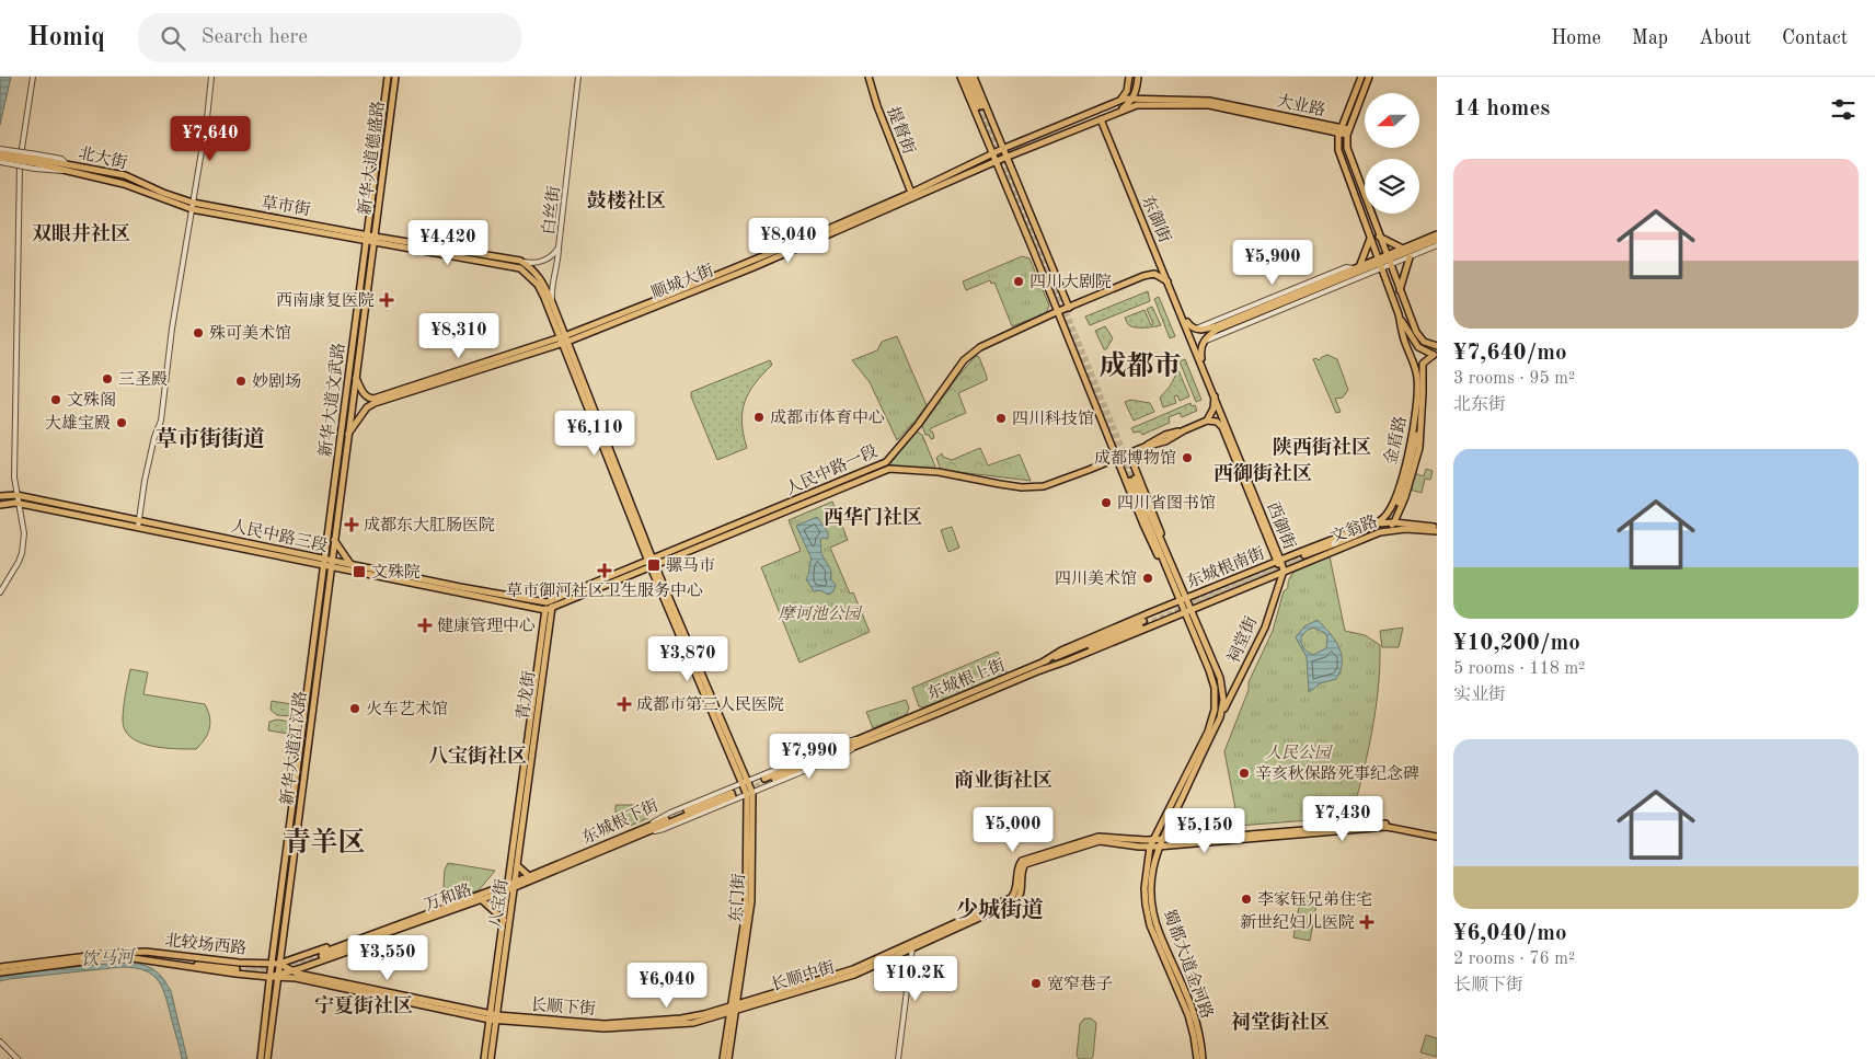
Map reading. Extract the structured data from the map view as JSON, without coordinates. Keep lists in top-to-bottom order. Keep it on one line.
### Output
{"streets":{"main road":["大业路","提督街","北大街","新华大道德盛路","草市街","东御街","顺城大街","新华大道文武路","金盾路","人民中路一段","西御街","文翁路","人民中路三段","东城根南街","祠堂街","东城根上街","青龙街","新华大道江汉路","东城根下街","万和路","东门街","八宝街","北较场西路","蜀都大道金河路","长顺中街","长顺下街"],"street":["白丝街"]},"crossings":[["大业路","顺城大街"],["提督街","顺城大街"],["北大街","草市街"],["新华大道德盛路","草市街"],["新华大道德盛路","新华大道文武路"],["草市街","新华大道文武路"],["东御街","顺城大街"],["东御街","人民中路一段"],["东御街","西御街"],["顺城大街","新华大道文武路"],["新华大道文武路","人民中路三段"],["新华大道文武路","新华大道江汉路"],["金盾路","文翁路"],["人民中路一段","西御街"],["人民中路一段","人民中路三段"],["人民中路一段","青龙街"],["西御街","文翁路"],["西御街","东城根南街"],["西御街","祠堂街"],["文翁路","东城根南街"],["文翁路","祠堂街"],["人民中路三段","青龙街"],["人民中路三段","新华大道江汉路"],["东城根南街","祠堂街"],["东城根南街","东城根上街"],["东城根南街","蜀都大道金河路"],["祠堂街","蜀都大道金河路"],["东城根上街","蜀都大道金河路"],["青龙街","八宝街"],["新华大道江汉路","万和路"],["新华大道江汉路","北较场西路"],["东城根下街","万和路"],["东城根下街","东门街"],["东城根下街","八宝街"],["万和路","八宝街"],["万和路","北较场西路"],["东门街","长顺中街"],["东门街","长顺下街"],["八宝街","北较场西路"],["八宝街","长顺下街"],["北较场西路","长顺下街"],["长顺中街","长顺下街"]],"districts":["鼓楼社区","双眼井社区","成都市","草市街街道","陕西街社区","西御街社区","西华门社区","八宝街社区","商业街社区","青羊区","少城街道","宁夏街社区","祠堂街社区"],"water":["饮马河"],"parks":["摩诃池公园","人民公园"],"places":{"other":["四川大剧院","殊可美术馆","三圣殿","妙剧场","文殊阁","成都市体育中心","四川科技馆","大雄宝殿","成都博物馆","四川省图书馆","四川美术馆","火车艺术馆","辛亥秋保路死事纪念碑","李家钰兄弟住宅","宽窄巷子"],"health":["西南康复医院","成都东大肛肠医院","草市御河社区卫生服务中心","健康管理中心","成都市第三人民医院","新世纪妇儿医院"],"transit":["骡马市","文殊院"]},"north":"left","page":{"header":"Homiq","search":"Search here","nav":["Home","Map","About","Contact"],"heading":"14 homes","price":["¥7,640","¥8,040","¥4,420","¥5,900","¥8,310","¥6,110","¥3,870","¥7,990","¥7,430","¥5,000","¥5,150","¥3,550","¥10.2K","¥6,040"],"list":[{"name":"¥7,640/mo","note":"3 rooms · 95 m² · 北东街"},{"name":"¥10,200/mo","note":"5 rooms · 118 m² · 实业街"},{"name":"¥6,040/mo","note":"2 rooms · 76 m² · 长顺下街"}]}}
